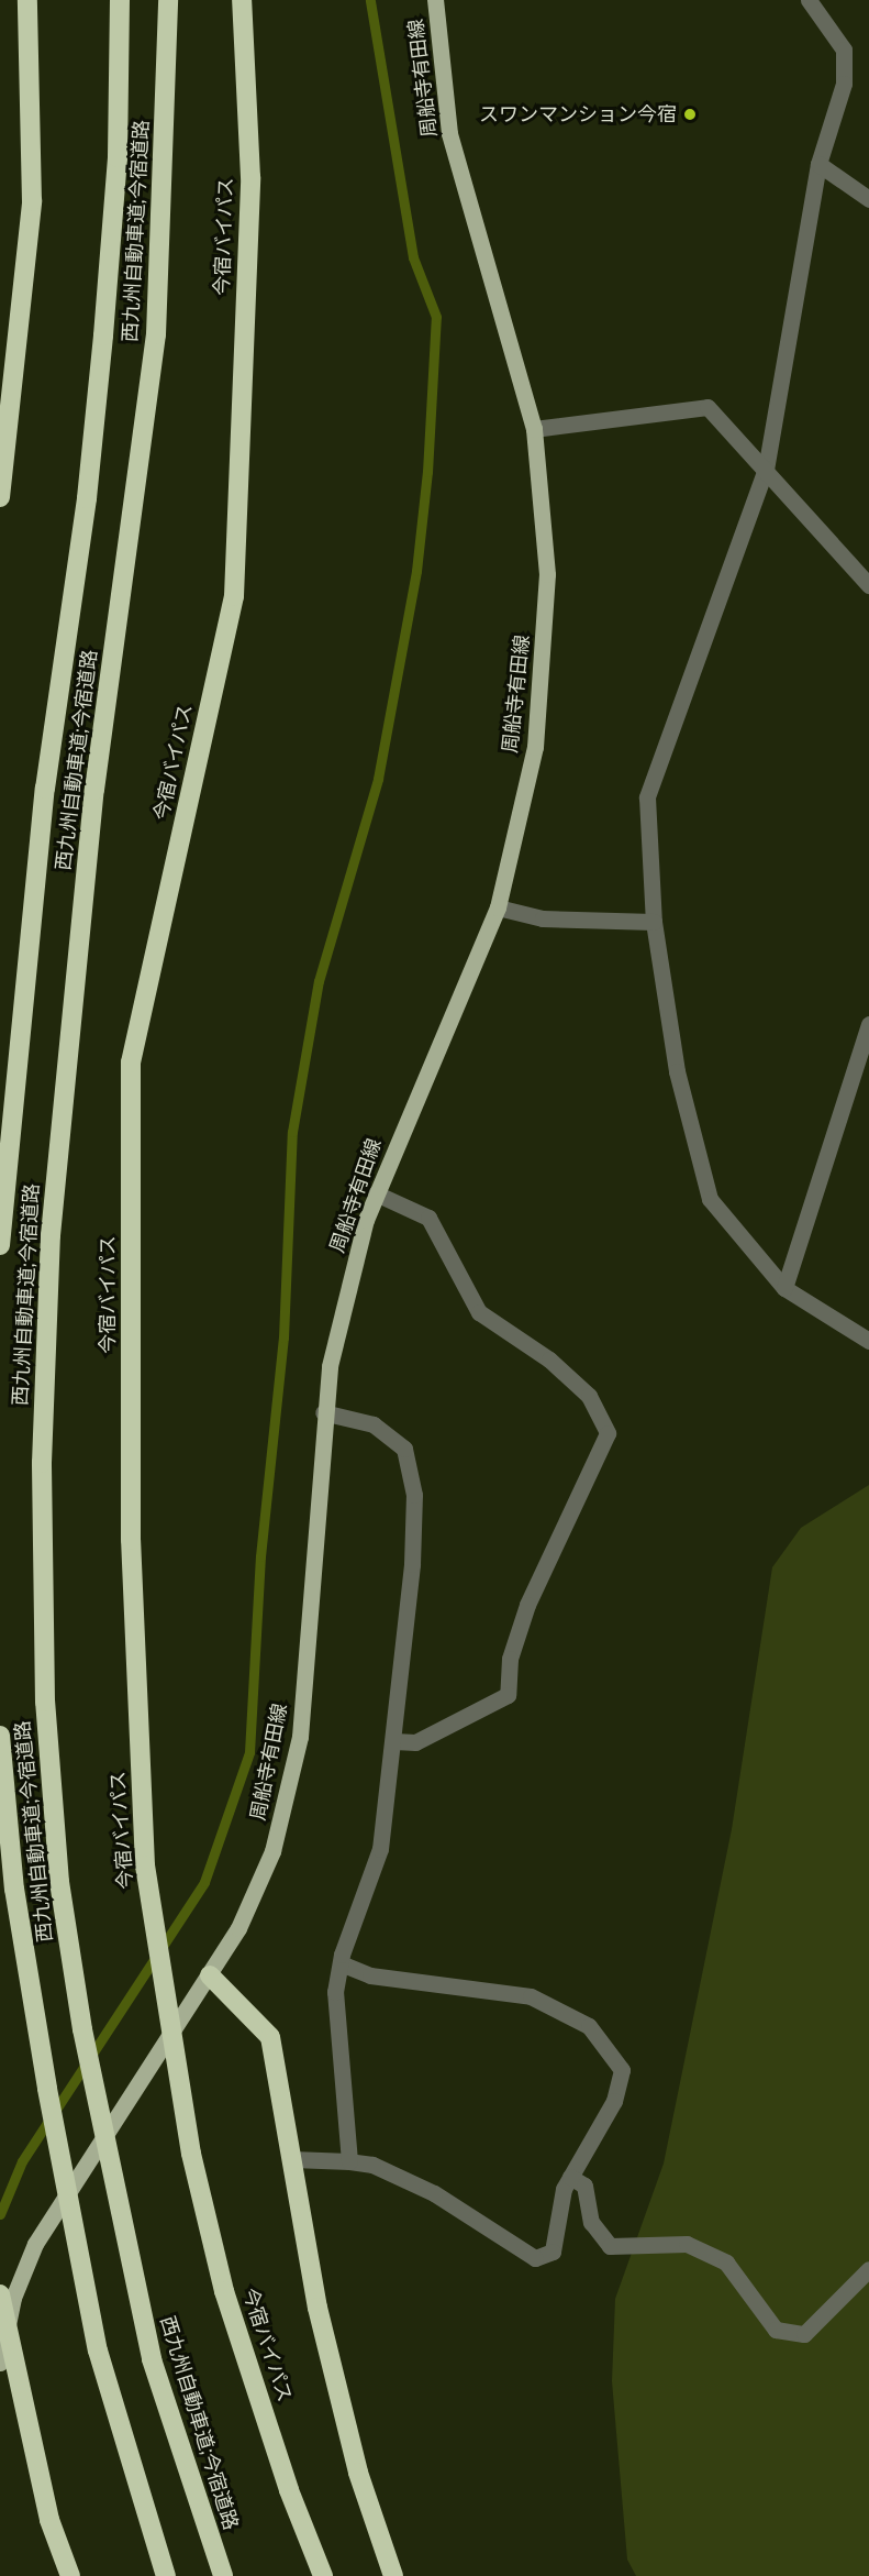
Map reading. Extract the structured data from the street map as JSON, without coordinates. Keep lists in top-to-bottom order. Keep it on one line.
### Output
{"streets":{"highway":["西九州自動車道;今宿道路","今宿バイパス"],"main road":["周船寺有田線"]},"places":["スワンマンション今宿"]}
